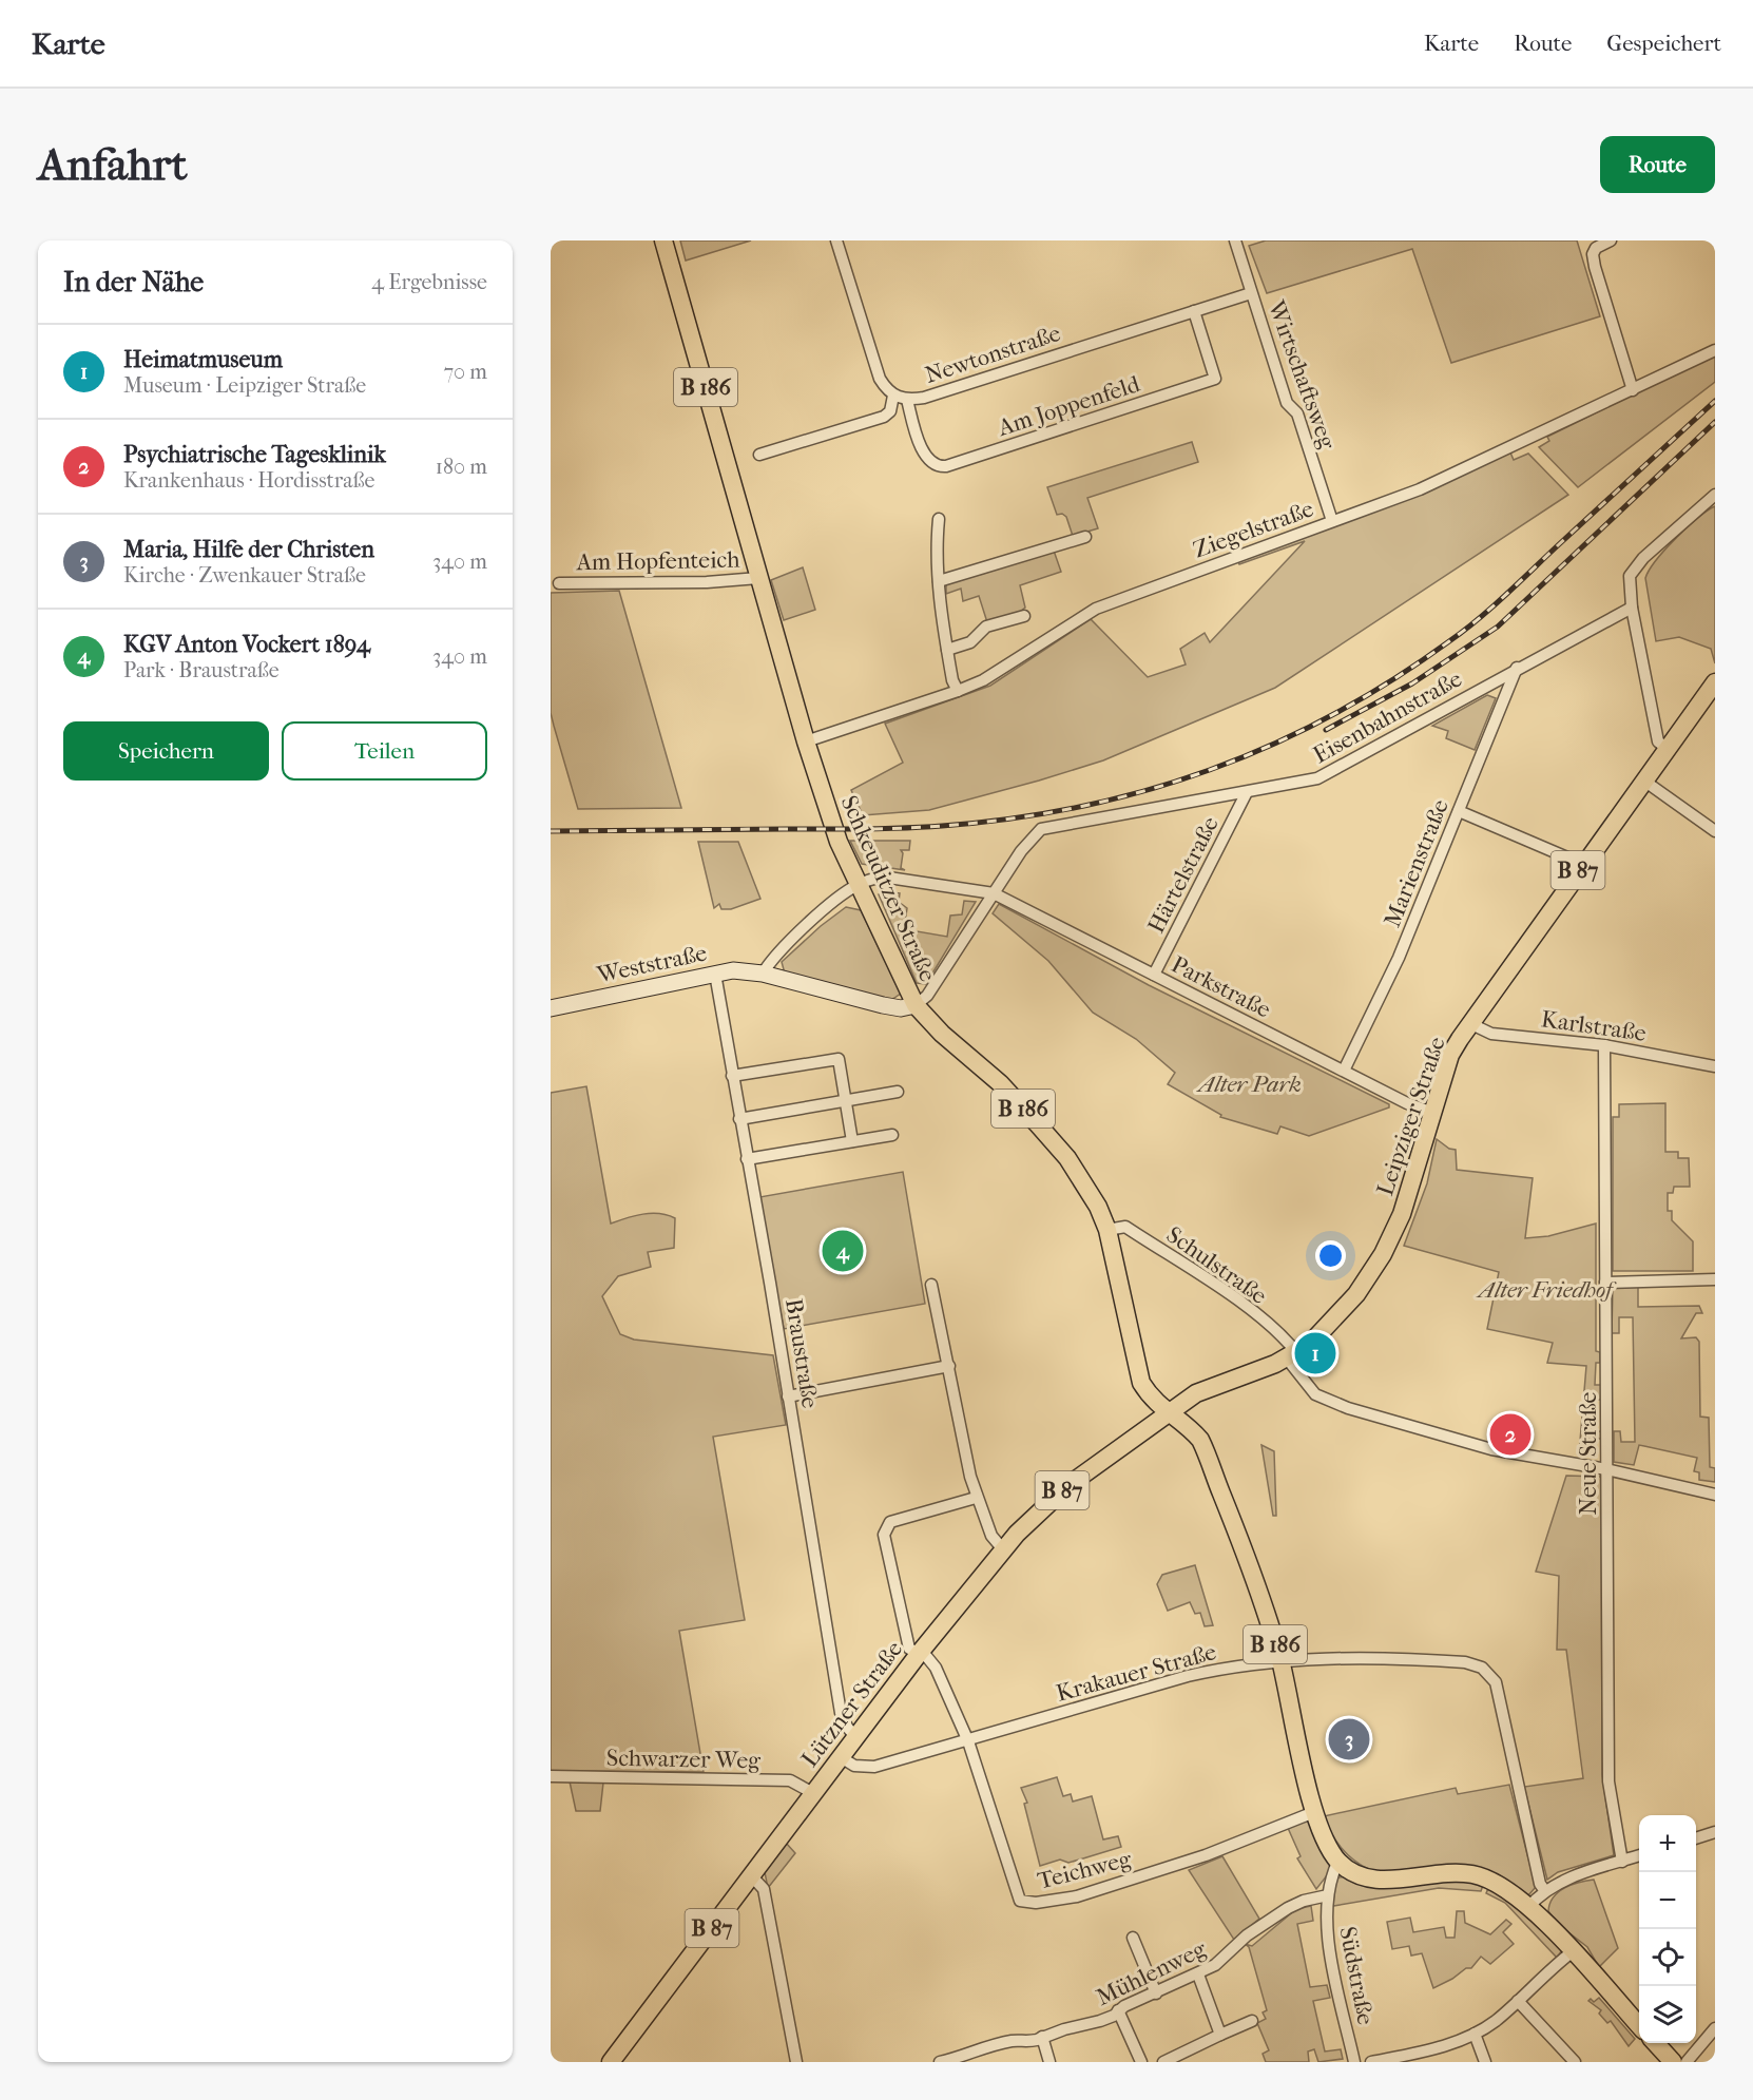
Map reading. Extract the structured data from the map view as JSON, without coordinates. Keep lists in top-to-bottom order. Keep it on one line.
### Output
{"streets":{"main road":["B 186","B 87","Schkeuditzer Straße","Weststraße","Leipziger Straße","Lützner Straße"],"street":["Newtonstraße","Wirtschaftsweg","Am Joppenfeld","Ziegelstraße","Am Hopfenteich","Eisenbahnstraße","Marienstraße","Härtelstraße","Parkstraße","Karlstraße","Schulstraße","Braustraße","Neue Straße","Krakauer Straße","Schwarzer Weg","Teichweg","Mühlenweg","Südstraße"]},"crossings":[["Newtonstraße","Wirtschaftsweg"],["Newtonstraße","Am Joppenfeld"],["Wirtschaftsweg","Ziegelstraße"],["B 186","Schkeuditzer Straße"],["B 186","Leipziger Straße"],["B 186","Krakauer Straße"],["B 186","Lützner Straße"],["B 186","Teichweg"],["B 186","Südstraße"],["Ziegelstraße","Schkeuditzer Straße"],["Am Hopfenteich","Schkeuditzer Straße"],["Eisenbahnstraße","Marienstraße"],["Eisenbahnstraße","Härtelstraße"],["Eisenbahnstraße","Schkeuditzer Straße"],["Eisenbahnstraße","Weststraße"],["Eisenbahnstraße","Parkstraße"],["Marienstraße","Parkstraße"],["Härtelstraße","Parkstraße"],["Schkeuditzer Straße","Weststraße"],["Schkeuditzer Straße","Parkstraße"],["Schkeuditzer Straße","Leipziger Straße"],["Schkeuditzer Straße","Schulstraße"],["Schkeuditzer Straße","Lützner Straße"],["Weststraße","Braustraße"],["Parkstraße","Leipziger Straße"],["Karlstraße","Leipziger Straße"],["Karlstraße","Neue Straße"],["Leipziger Straße","Schulstraße"],["Leipziger Straße","Lützner Straße"],["Schulstraße","Neue Straße"],["Braustraße","Lützner Straße"],["Krakauer Straße","Lützner Straße"],["Krakauer Straße","Teichweg"],["Lützner Straße","Schwarzer Weg"],["Lützner Straße","Teichweg"],["Mühlenweg","Südstraße"]],"parks":["Alter Park","Alter Friedhof"],"page":{"header":"Karte","nav":["Karte","Route","Gespeichert"],"buttons":["Route",["Speichern","Teilen"]],"title":"Anfahrt","heading":["In der Nähe","4 Ergebnisse"],"list":[{"mark":"1","name":"Heimatmuseum","note":"Museum · Leipziger Straße","value":"70 m"},{"mark":"2","name":"Psychiatrische Tagesklinik","note":"Krankenhaus · Hordisstraße","value":"180 m"},{"mark":"3","name":"Maria, Hilfe der Christen","note":"Kirche · Zwenkauer Straße","value":"340 m"},{"mark":"4","name":"KGV Anton Vockert 1894","note":"Park · Braustraße","value":"340 m"}],"pins":["4","1","2","3"],"map_buttons":["+","−"]}}
